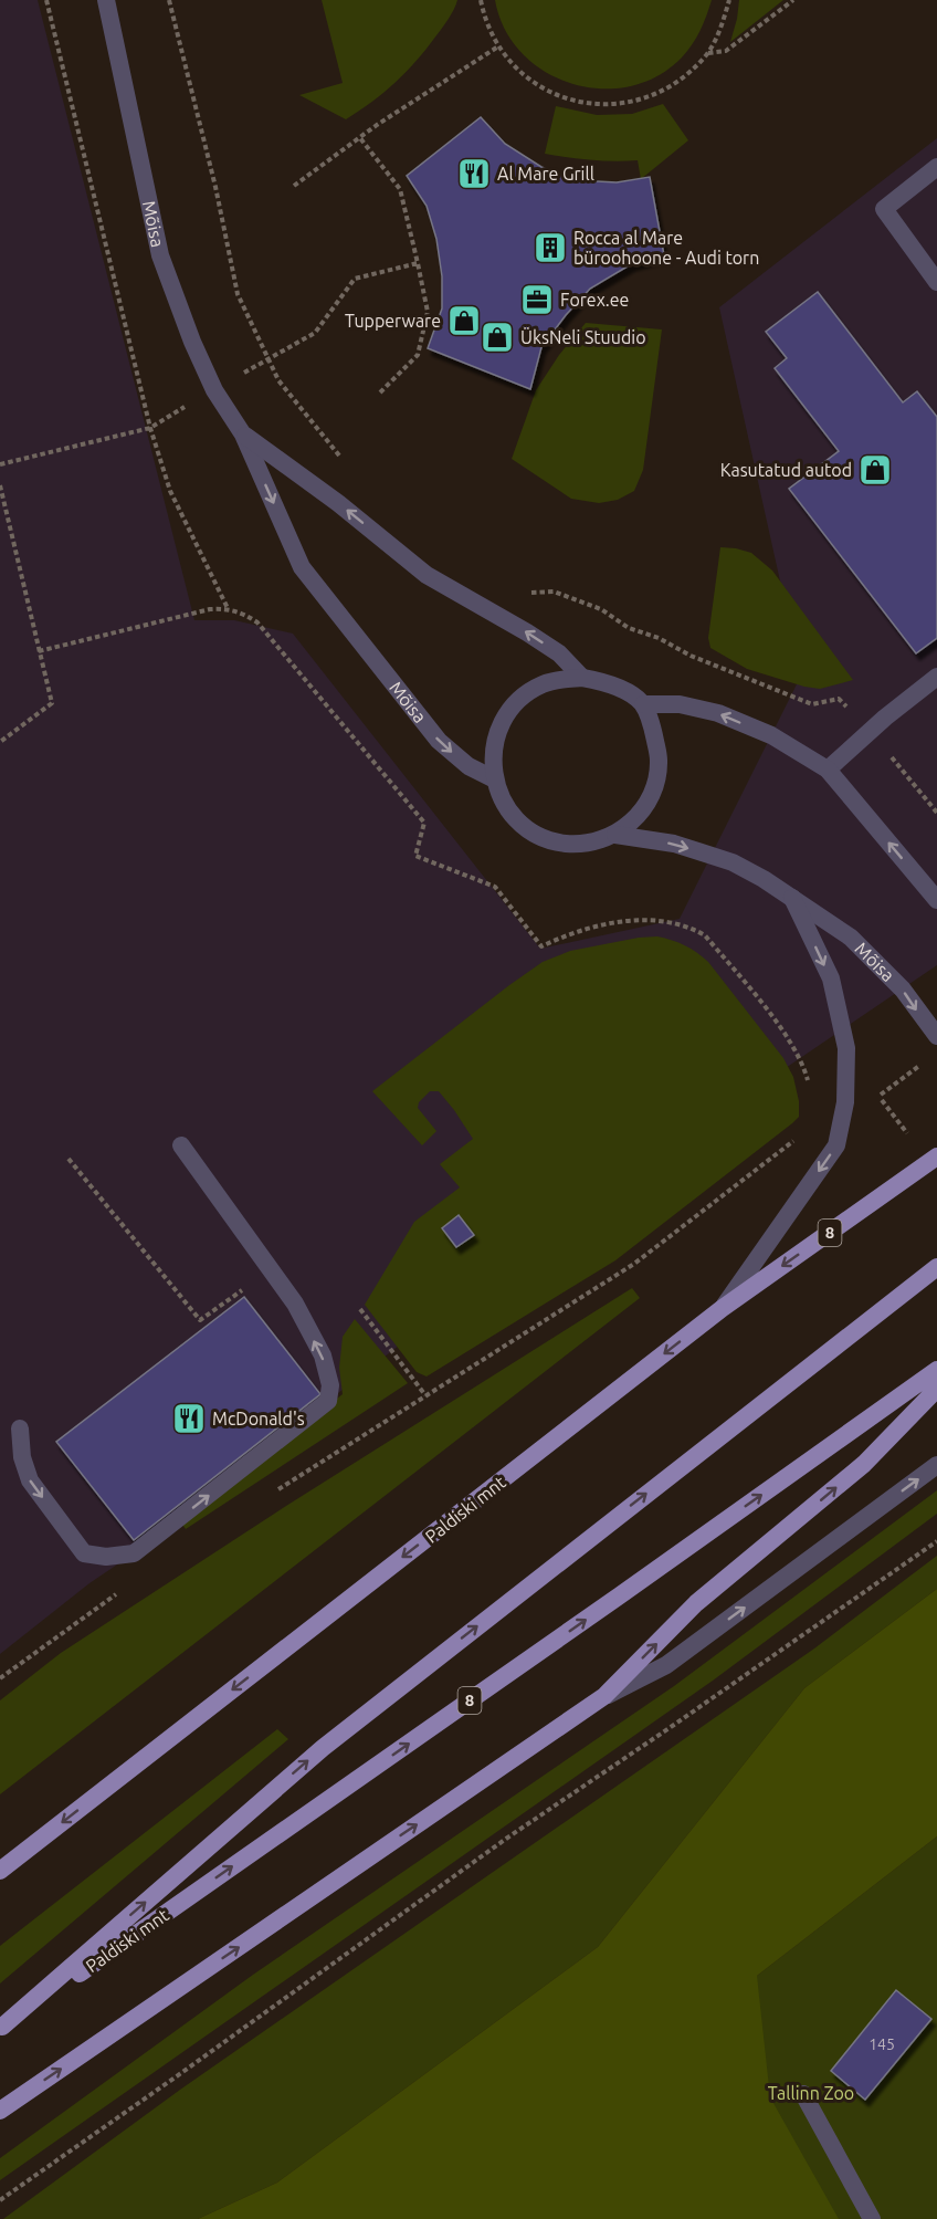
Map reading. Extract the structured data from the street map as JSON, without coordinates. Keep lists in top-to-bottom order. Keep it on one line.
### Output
{"streets":{"main road":["8","Paldiski mnt"],"street":["Mõisa"]},"parks":["Tallinn Zoo"],"places":{"restaurant":["Al Mare Grill","McDonald's"],"building":["Rocca al Mare büroohoone - Audi torn"],"office":["Forex.ee"],"shop":["Tupperware","ÜksNeli Stuudio","Kasutatud autod"]},"house_numbers":["145"]}
